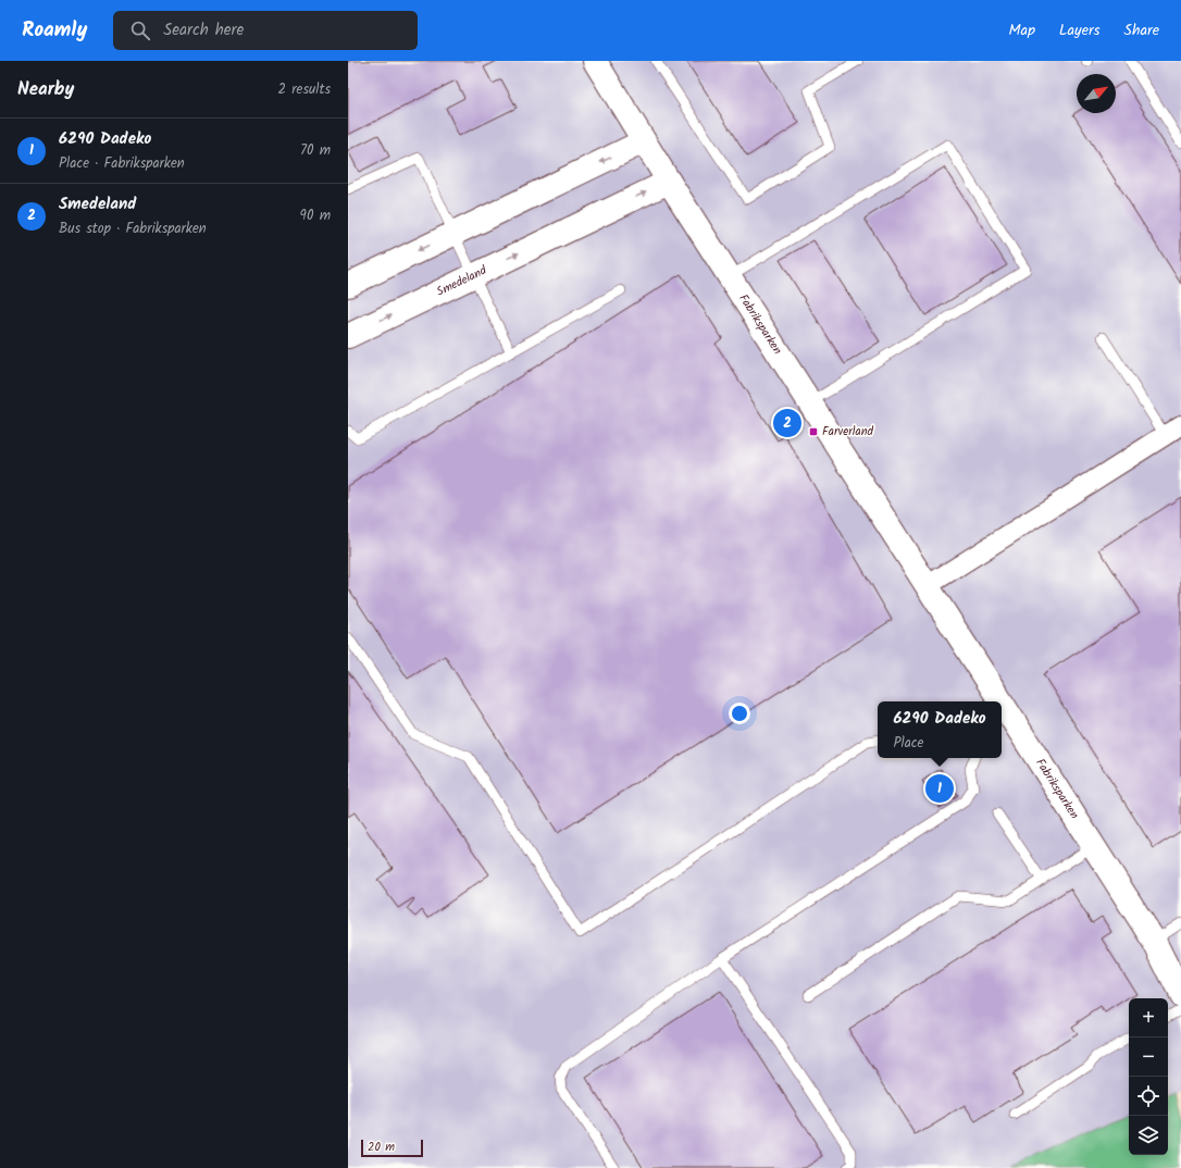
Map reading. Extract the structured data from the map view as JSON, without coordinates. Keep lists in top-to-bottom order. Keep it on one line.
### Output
{"streets":{"street":["Smedeland","Fabriksparken"]},"crossings":[["Smedeland","Fabriksparken"]],"places":{"transit":["Farverland"]},"scale_bar":"20 m","north":"top right","page":{"header":"Roamly","search":"Search here","nav":["Map","Layers","Share"],"heading":["Nearby","2 results"],"list":[{"mark":"1","name":"6290 Dadeko","note":"Place · Fabriksparken","value":"70 m"},{"mark":"2","name":"Smedeland","note":"Bus stop · Fabriksparken","value":"90 m"}],"pins":["2","1"],"popup":["6290 Dadeko","Place"],"map_buttons":["+","−"],"scale":"20 m"}}
